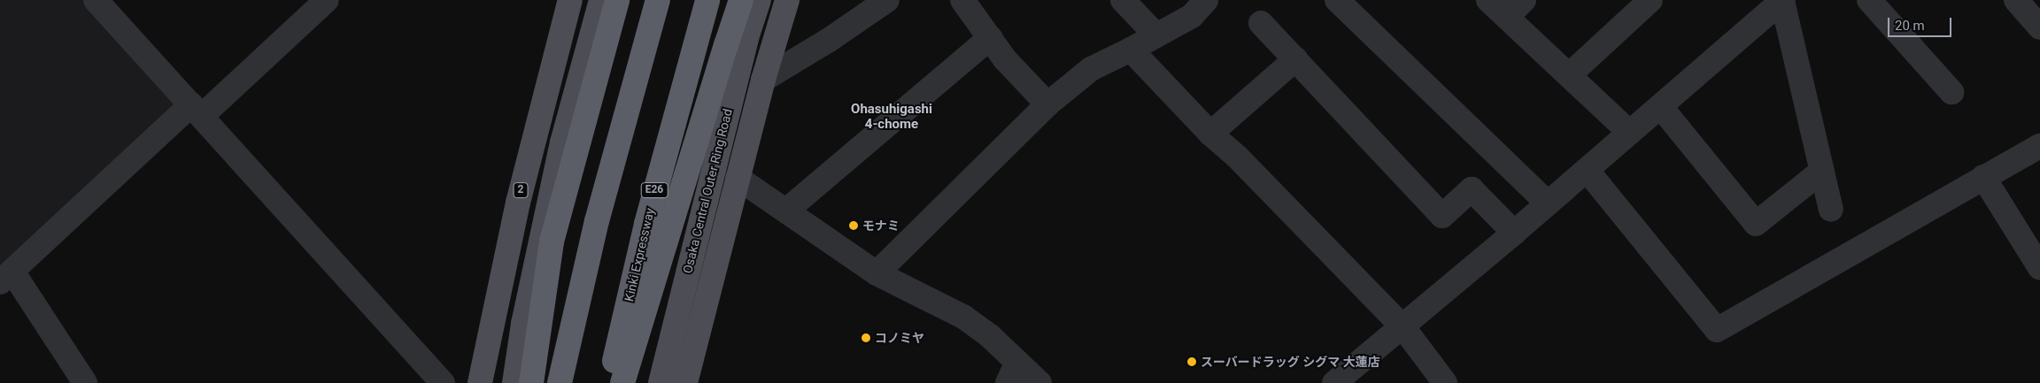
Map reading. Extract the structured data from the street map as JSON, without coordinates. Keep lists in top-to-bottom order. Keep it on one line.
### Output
{"streets":{"highway":["E26","Kinki Expressway"],"main road":["2","Osaka Central Outer Ring Road"]},"districts":["Ohasuhigashi 4-chome"],"places":["モナミ","コノミヤ","スーバードラッグ シグマ 大蓮店"],"scale_bar":"20 m"}
